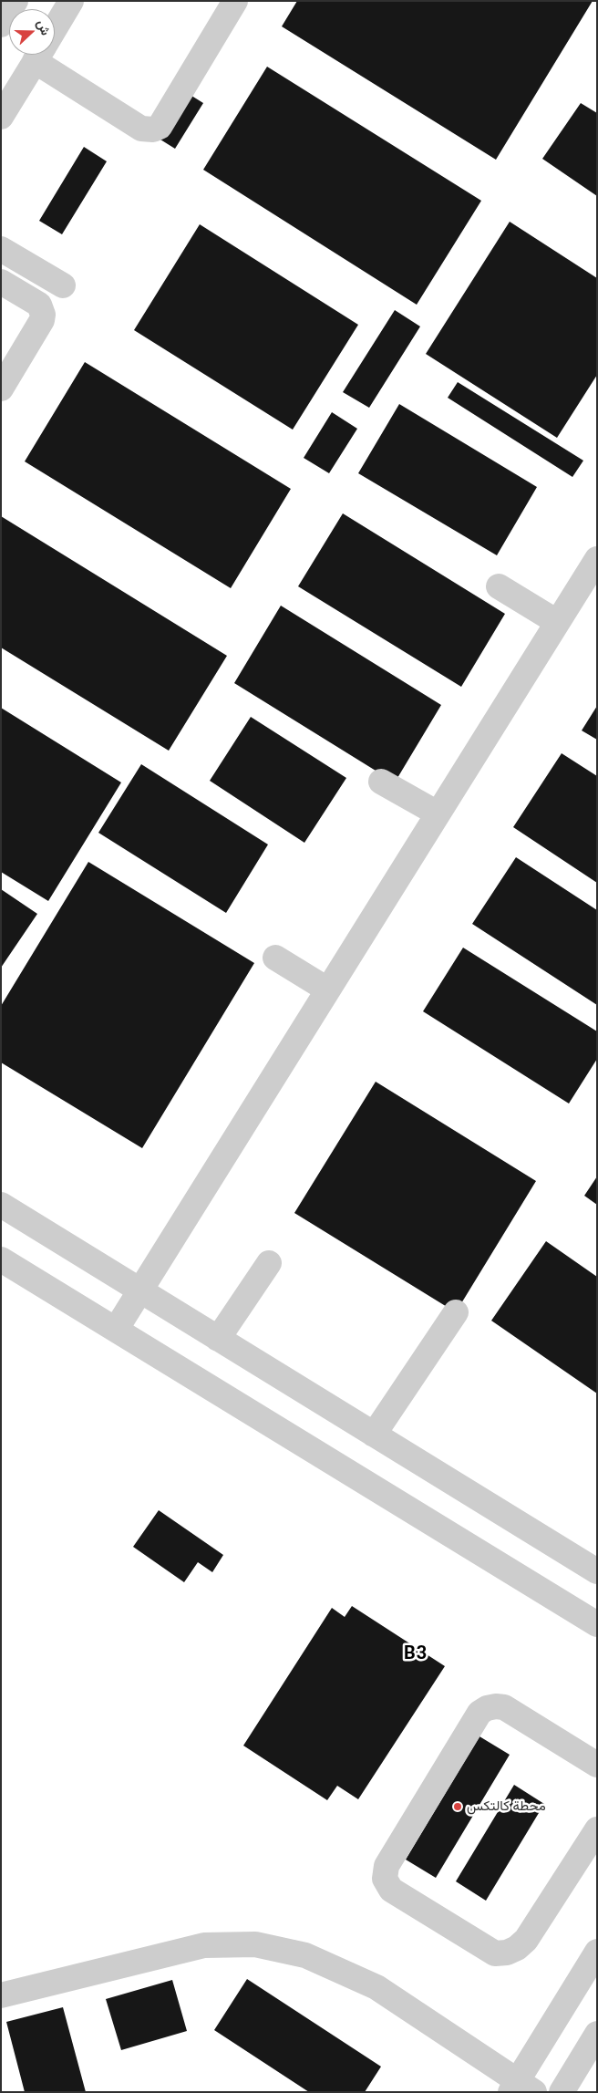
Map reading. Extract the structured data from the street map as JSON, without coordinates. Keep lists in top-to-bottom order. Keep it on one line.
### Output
{"districts":["B3"],"places":["محطة كالتكس"],"north":"right"}
